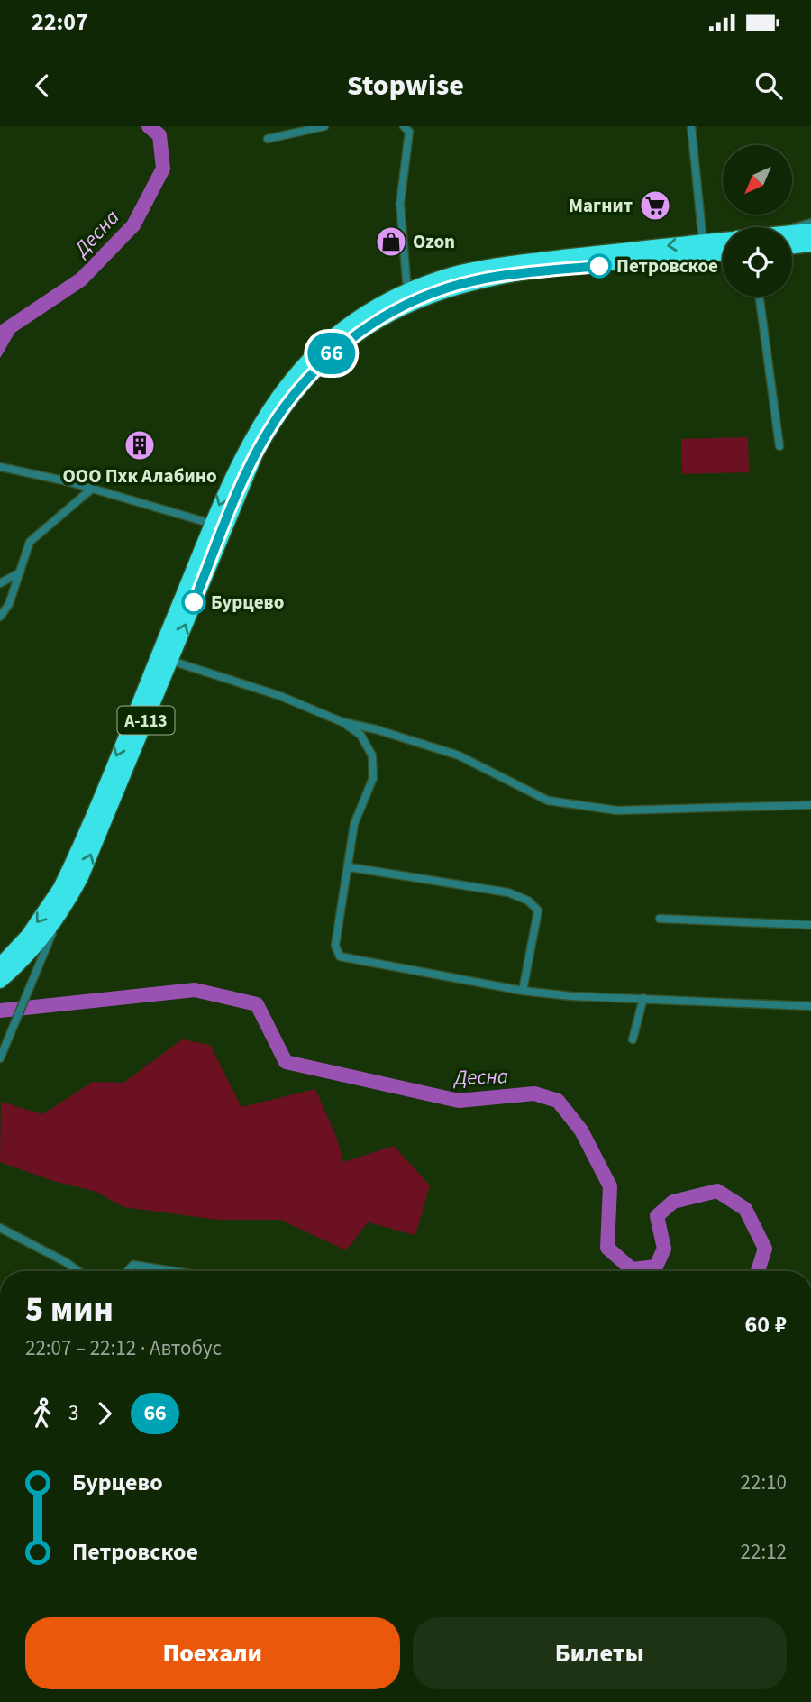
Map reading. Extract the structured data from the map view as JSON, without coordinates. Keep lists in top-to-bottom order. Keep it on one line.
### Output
{"streets":{"highway":["А-113"]},"water":["Десна"],"places":{"supermarket":["Магнит"],"shop":["Ozon"],"other":["Петровское","Бурцево"],"building":["ООО Пхк Алабино"]},"lines":["bus line 66"],"north":"bottom left","page":{"status":"22:07","header":"Stopwise","on_map":"66","heading":["5 мин","22:07 – 22:12 · Автобус","60 ₽"],"legs":["3","66"],"list":[{"name":"Бурцево","value":"22:10"},{"name":"Петровское","value":"22:12"}],"buttons":["Поехали","Билеты"]}}
